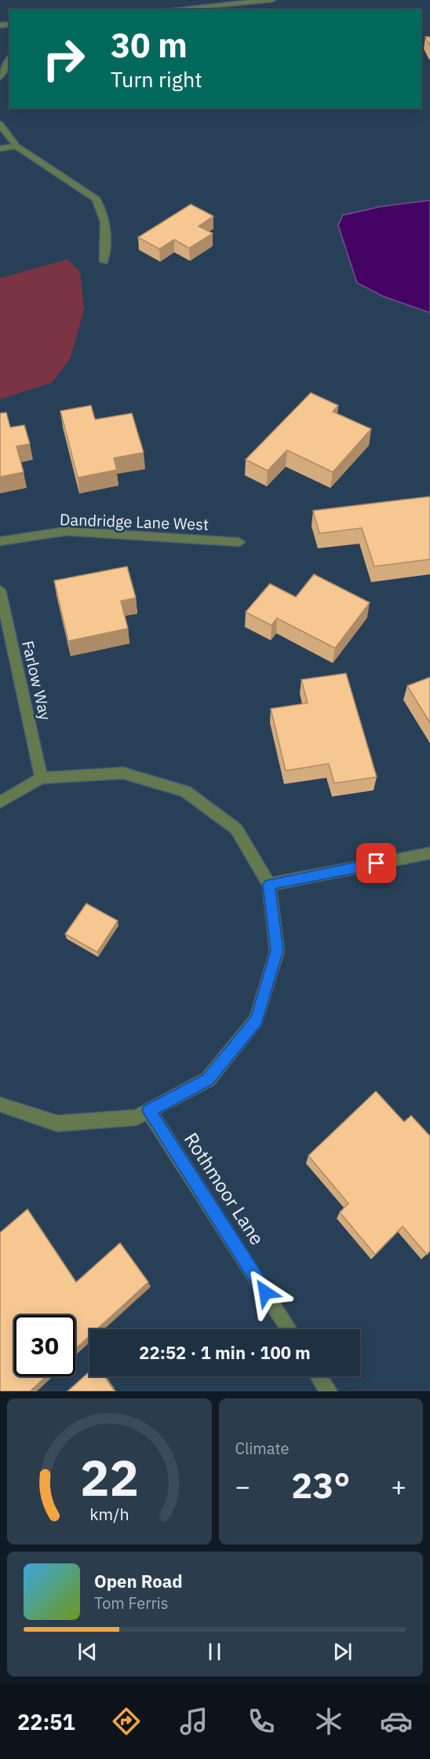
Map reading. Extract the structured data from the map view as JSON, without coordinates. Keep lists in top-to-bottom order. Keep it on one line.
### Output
{"streets":{"street":["Dandridge Lane West","Farlow Way","Rothmoor Lane"]},"page":{"turn":["30 m","Turn right"],"limit":"30","trip":"22:52 · 1 min · 100 m","tile":"Climate","heat":["−","23°","+"],"song":["Open Road","Tom Ferris"],"tabs":"22:51","gauge":["22","km/h"]}}
